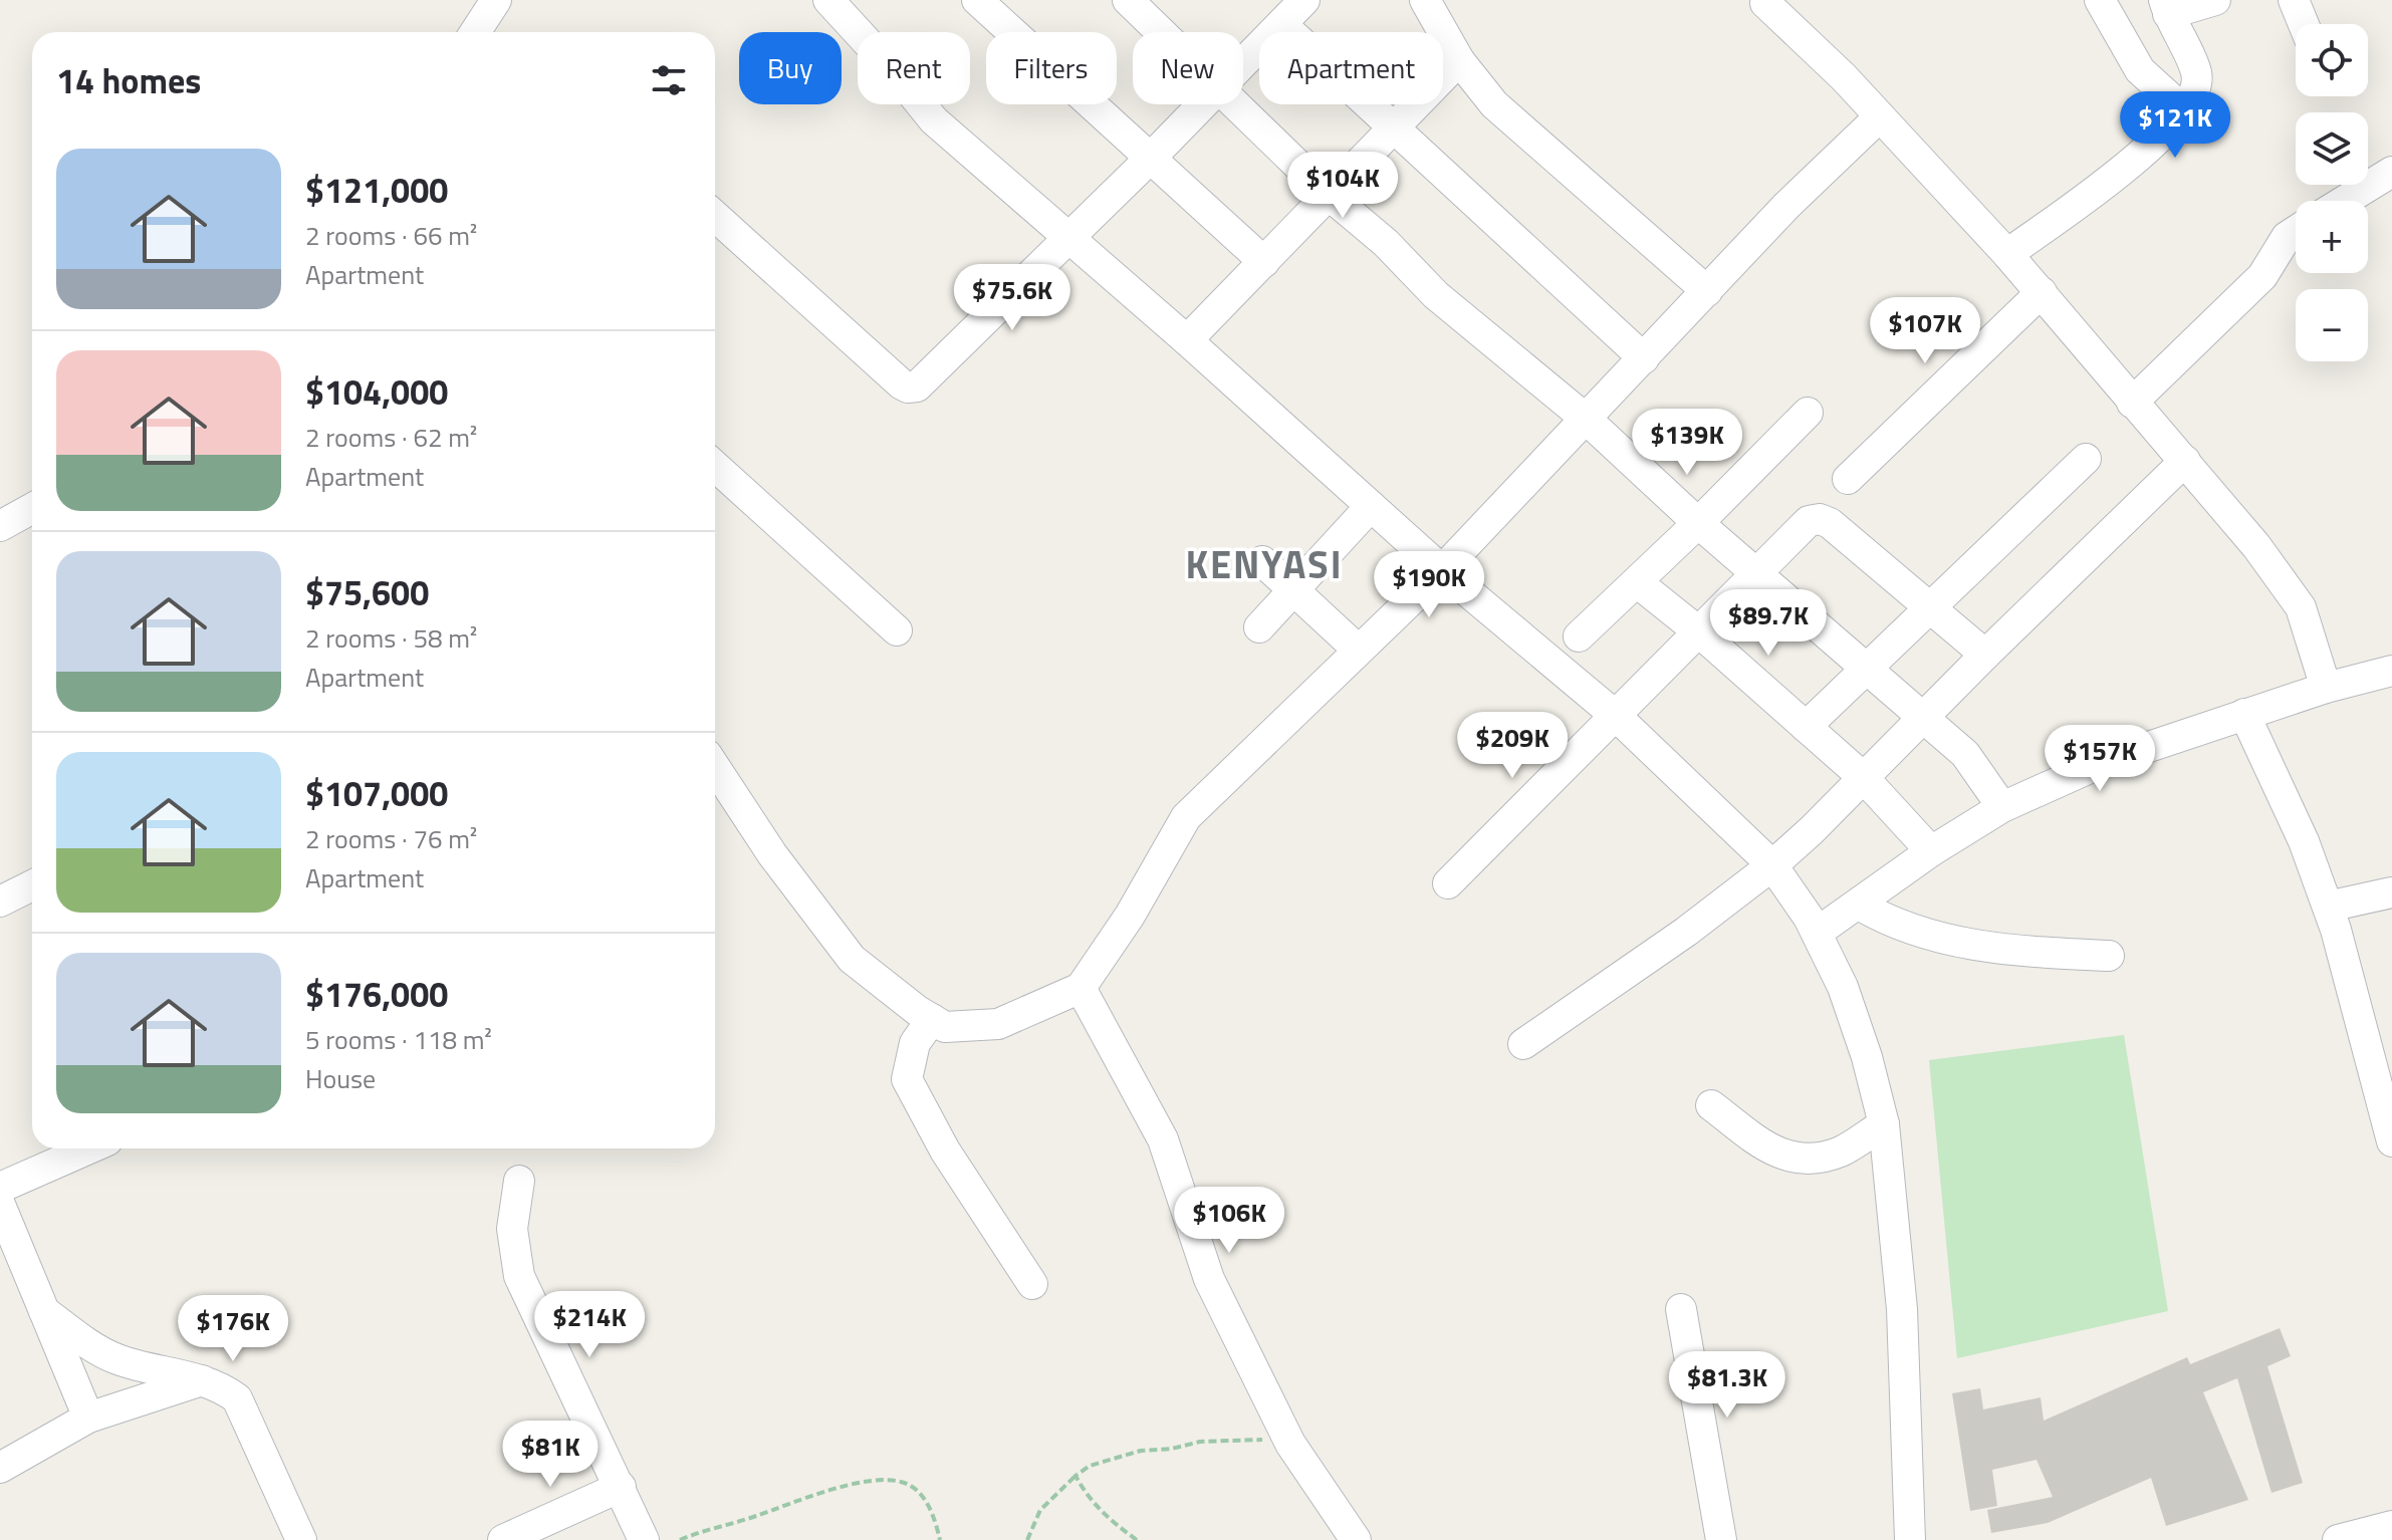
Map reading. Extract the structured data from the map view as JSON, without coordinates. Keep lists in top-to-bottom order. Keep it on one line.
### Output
{"districts":["KENYASI"],"page":{"map_buttons":["+","−"],"chip":["Buy","Rent","Filters","New","Apartment"],"heading":"14 homes","price":["$121K","$104K","$75.6K","$107K","$139K","$190K","$89.7K","$209K","$157K","$106K","$214K","$176K","$81.3K","$81K"],"list":[{"name":"$121,000","note":"2 rooms · 66 m² · Apartment"},{"name":"$104,000","note":"2 rooms · 62 m² · Apartment"},{"name":"$75,600","note":"2 rooms · 58 m² · Apartment"},{"name":"$107,000","note":"2 rooms · 76 m² · Apartment"},{"name":"$176,000","note":"5 rooms · 118 m² · House"}]}}
